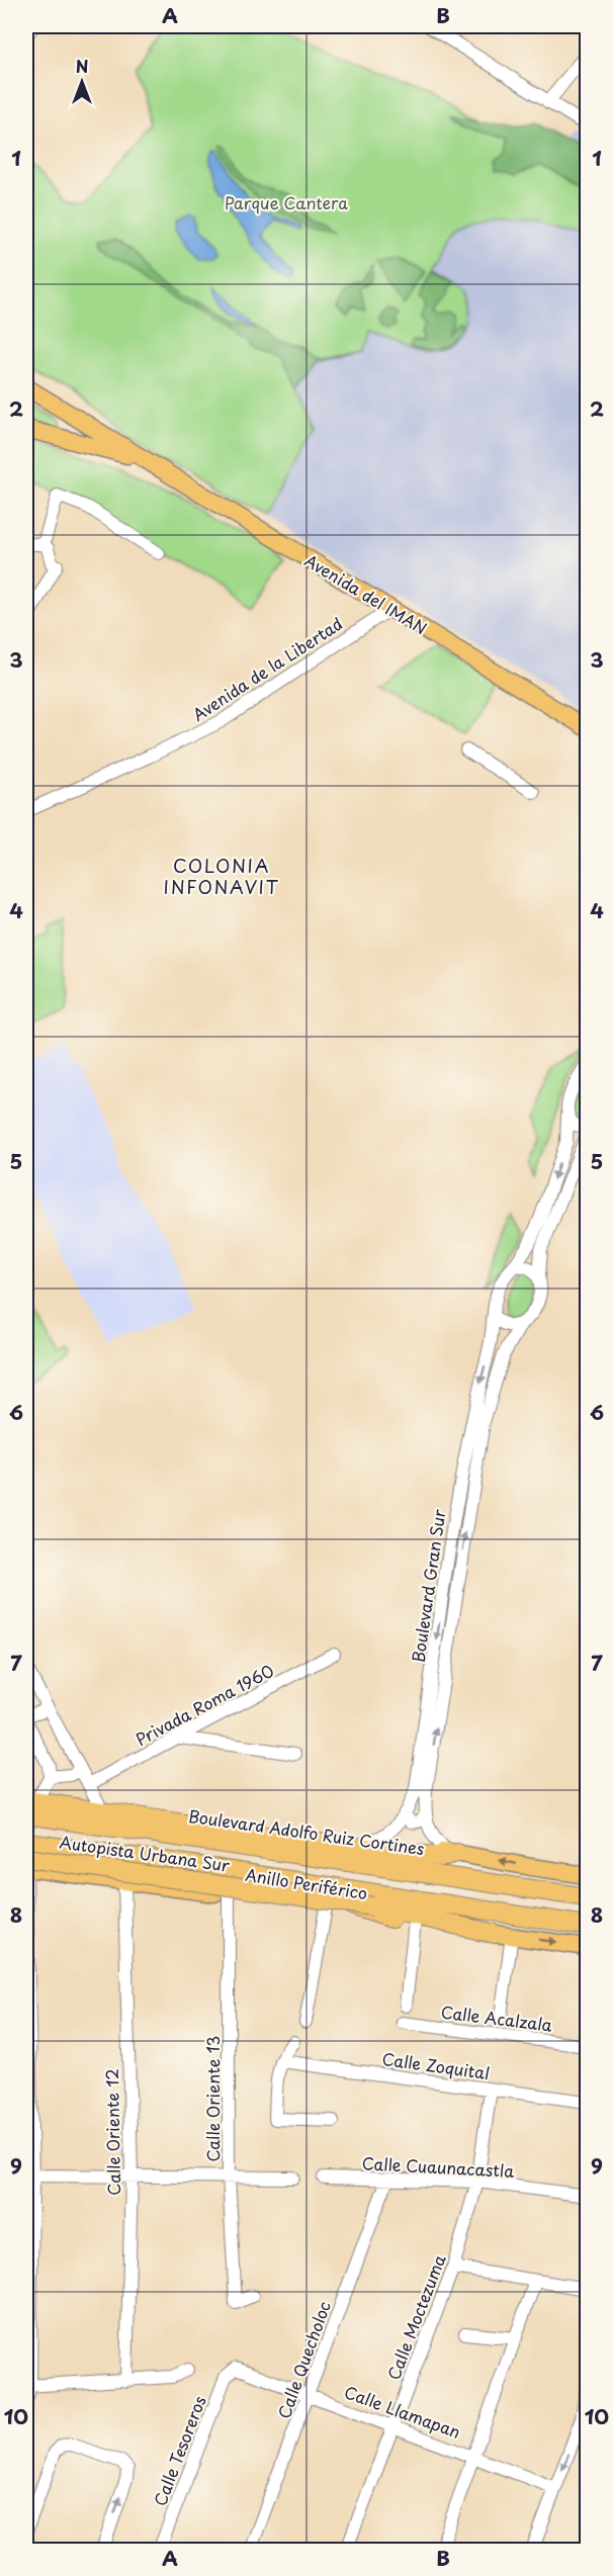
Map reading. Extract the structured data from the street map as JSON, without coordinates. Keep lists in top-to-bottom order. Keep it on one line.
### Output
{"streets":{"highway":["Autopista Urbana Sur","Anillo Periférico"],"main road":["Avenida del IMAN","Boulevard Adolfo Ruiz Cortines"],"street":["Avenida de la Libertad","Boulevard Gran Sur","Privada Roma 1960","Calle Acalzala","Calle Zoquital","Calle Oriente 13","Calle Oriente 12","Calle Cuaunacastla","Calle Moctezuma","Calle Quecholoc","Calle Llamapan","Calle Tesoreros"]},"crossings":[["Avenida del IMAN","Avenida de la Libertad"],["Boulevard Gran Sur","Boulevard Adolfo Ruiz Cortines"],["Calle Zoquital","Calle Moctezuma"],["Calle Cuaunacastla","Calle Moctezuma"],["Calle Cuaunacastla","Calle Quecholoc"],["Calle Moctezuma","Calle Llamapan"],["Calle Quecholoc","Calle Llamapan"],["Calle Llamapan","Calle Tesoreros"]],"districts":["COLONIA INFONAVIT"],"parks":["Parque Cantera"],"north":"top","grid":{"columns":["A","B"],"rows":["1","2","3","4","5","6","7","8","9","10"]}}
